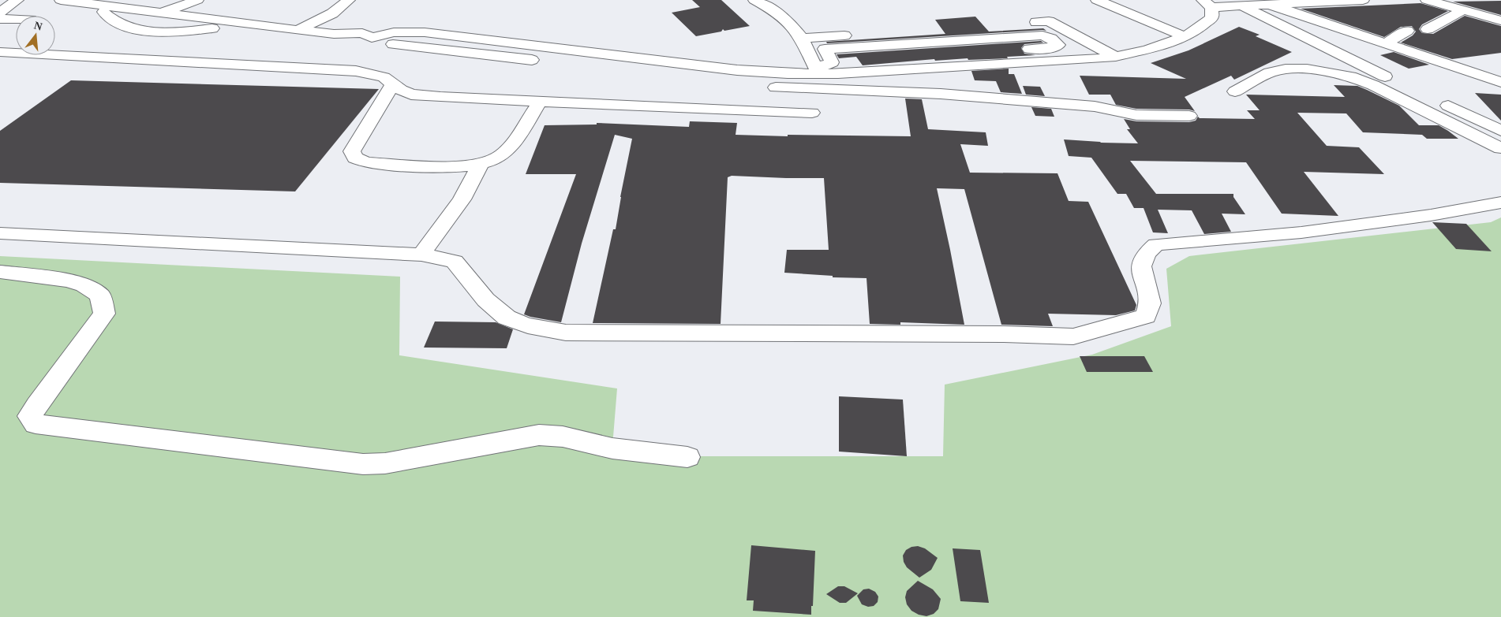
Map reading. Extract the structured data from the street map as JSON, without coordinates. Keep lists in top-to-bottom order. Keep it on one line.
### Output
{"north":"top"}
